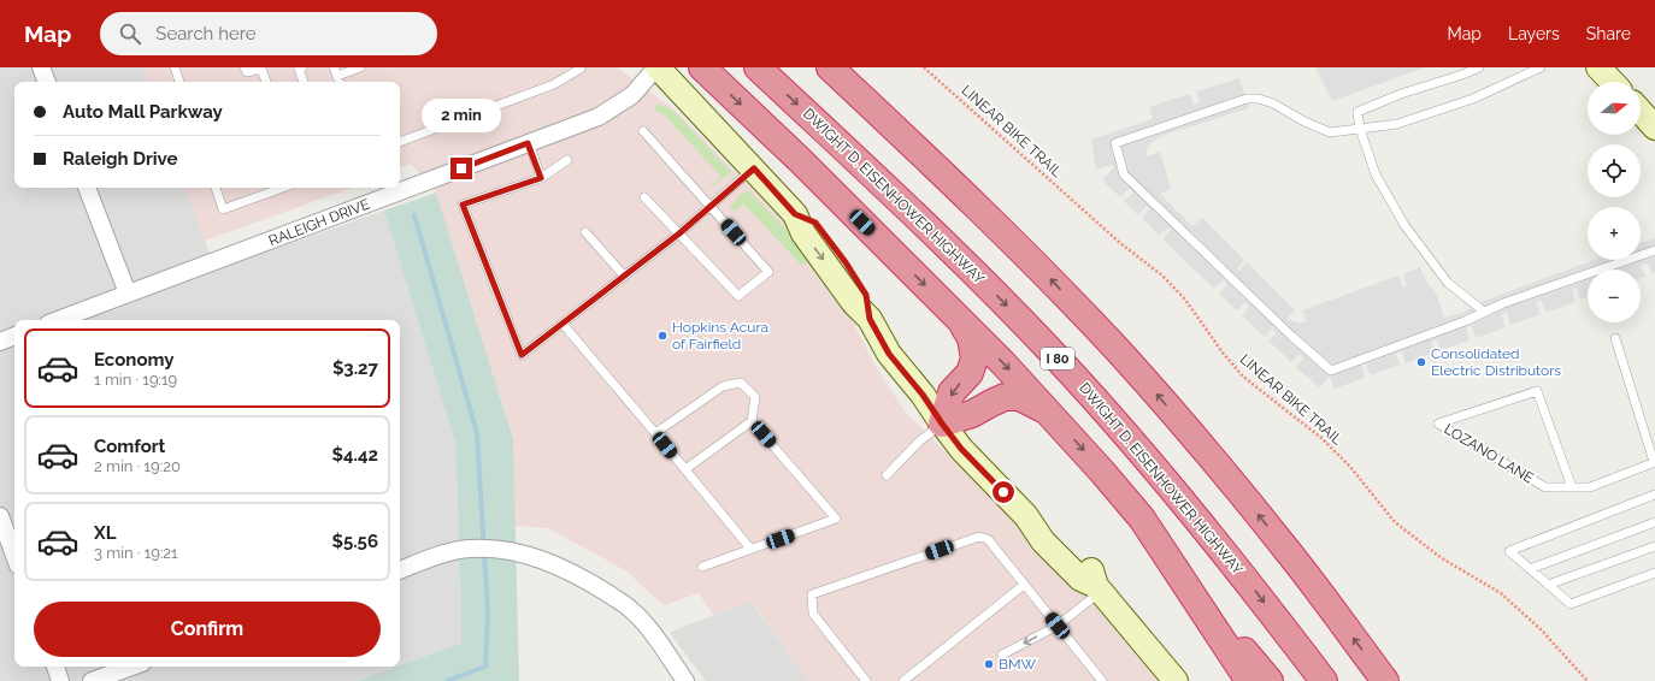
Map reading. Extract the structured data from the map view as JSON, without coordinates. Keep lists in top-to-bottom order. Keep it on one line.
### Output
{"streets":{"highway":["DWIGHT D. EISENHOWER HIGHWAY","I 80"],"street":["RALEIGH DRIVE"],"lane":["LOZANO LANE"],"path":["LINEAR BIKE TRAIL"]},"places":["Hopkins Acura of Fairfield","Consolidated Electric Distributors","BMW"],"north":"right","page":{"header":"Map","search":"Search here","nav":["Map","Layers","Share"],"map_buttons":["+","−"],"banner":["Auto Mall Parkway","Raleigh Drive"],"bubble":"2 min","list":[{"name":"Economy","note":"1 min · 19:19","value":"$3.27"},{"name":"Comfort","note":"2 min · 19:20","value":"$4.42"},{"name":"XL","note":"3 min · 19:21","value":"$5.56"}],"buttons":"Confirm"}}
